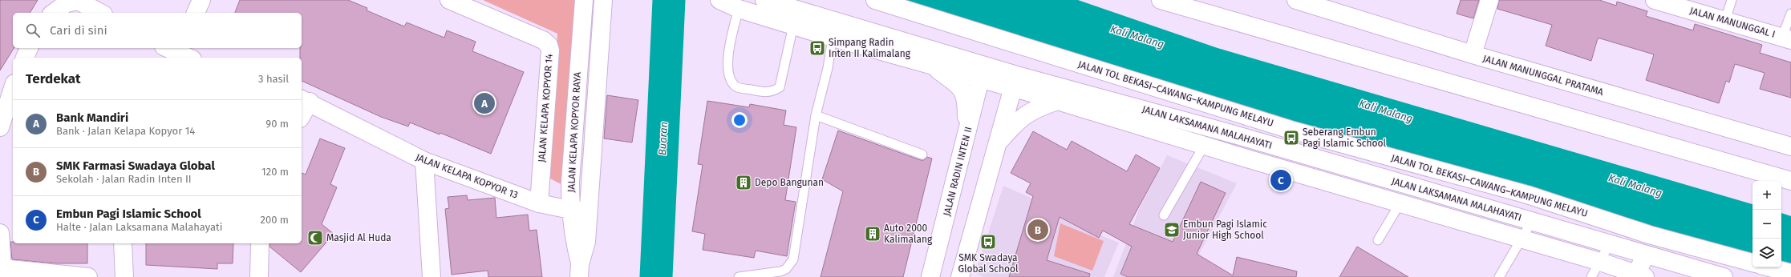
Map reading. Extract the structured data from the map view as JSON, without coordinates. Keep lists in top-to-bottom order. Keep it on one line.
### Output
{"streets":{"main road":["JALAN MANUNGGAL I","JALAN MANUNGGAL PRATAMA","JALAN TOL BEKASI–CAWANG–KAMPUNG MELAYU","JALAN KELAPA KOPYOR 14","JALAN LAKSAMANA MALAHAYATI","JALAN KELAPA KOPYOR RAYA","JALAN RADIN INTEN II","JALAN KELAPA KOPYOR 13"]},"crossings":[["JALAN KELAPA KOPYOR 14","JALAN KELAPA KOPYOR 13"],["JALAN LAKSAMANA MALAHAYATI","JALAN RADIN INTEN II"],["JALAN KELAPA KOPYOR RAYA","JALAN KELAPA KOPYOR 13"]],"water":["Kali Malang","Buaran"],"places":{"bus stop":["Simpang Radin Inten II Kalimalang","Seberang Embun Pagi Islamic School","SMK Swadaya Global School"],"building":["Depo Bangunan","Auto 2000 Kalimalang"],"school or university":["Embun Pagi Islamic Junior High School"],"mosque":["Masjid Al Huda"]},"page":{"search":"Cari di sini","heading":["Terdekat","3 hasil"],"pins":["A","C","B"],"list":[{"mark":"A","name":"Bank Mandiri","note":"Bank · Jalan Kelapa Kopyor 14","value":"90 m"},{"mark":"B","name":"SMK Farmasi Swadaya Global","note":"Sekolah · Jalan Radin Inten II","value":"120 m"},{"mark":"C","name":"Embun Pagi Islamic School","note":"Halte · Jalan Laksamana Malahayati","value":"200 m"}],"map_buttons":["+","−"]}}
